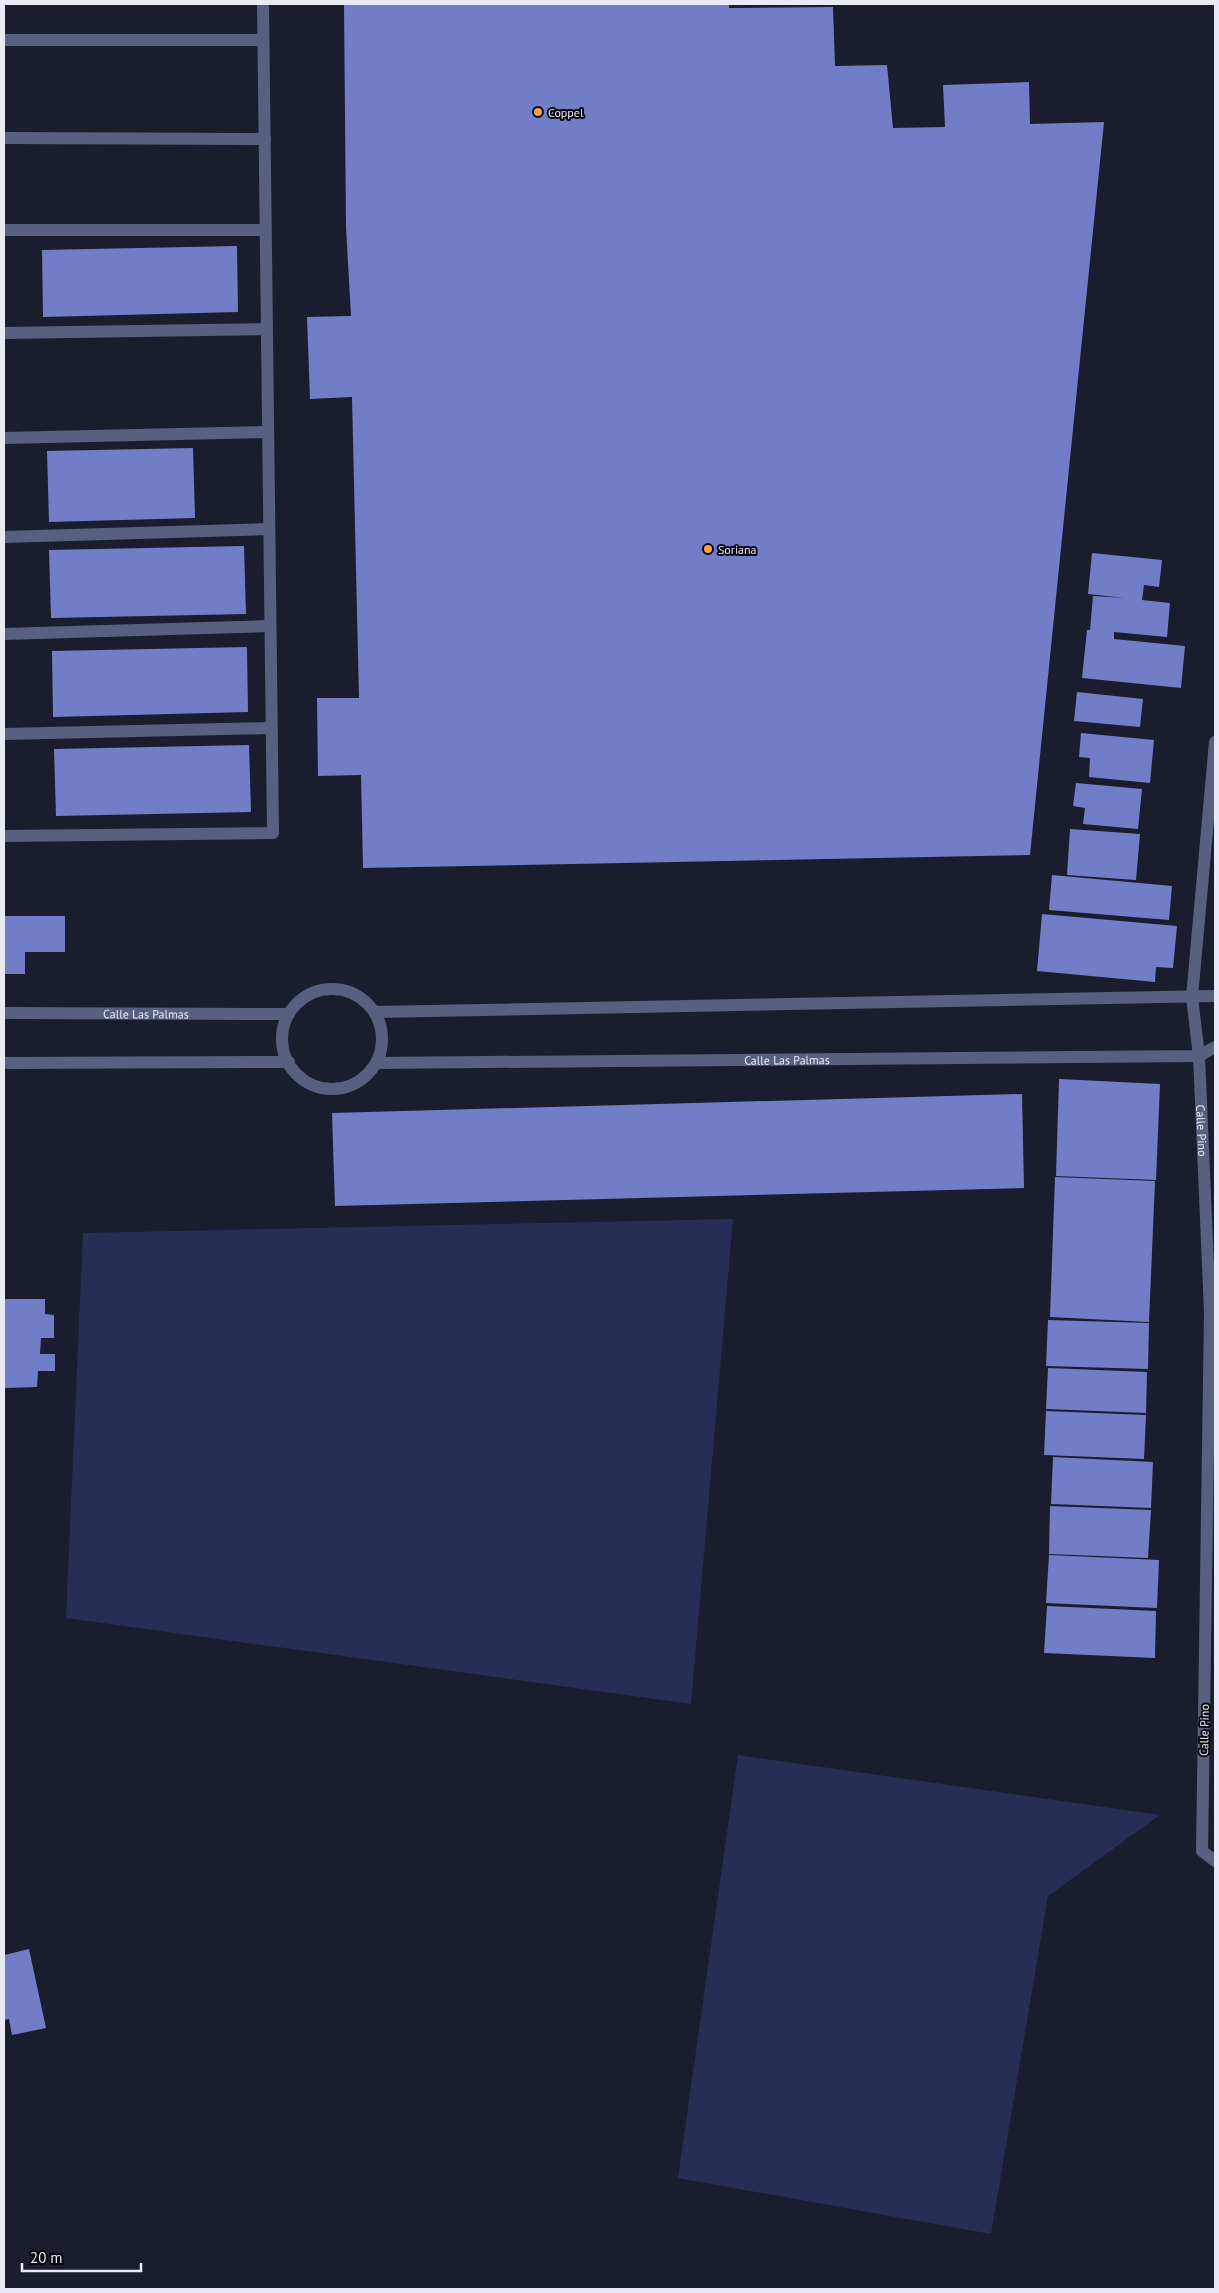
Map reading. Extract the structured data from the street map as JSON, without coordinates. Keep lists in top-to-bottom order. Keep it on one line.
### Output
{"streets":{"street":["Calle Las Palmas","Calle Pino"]},"crossings":[["Calle Las Palmas","Calle Pino"]],"places":["Coppel","Soriana"],"scale_bar":"20 m"}
